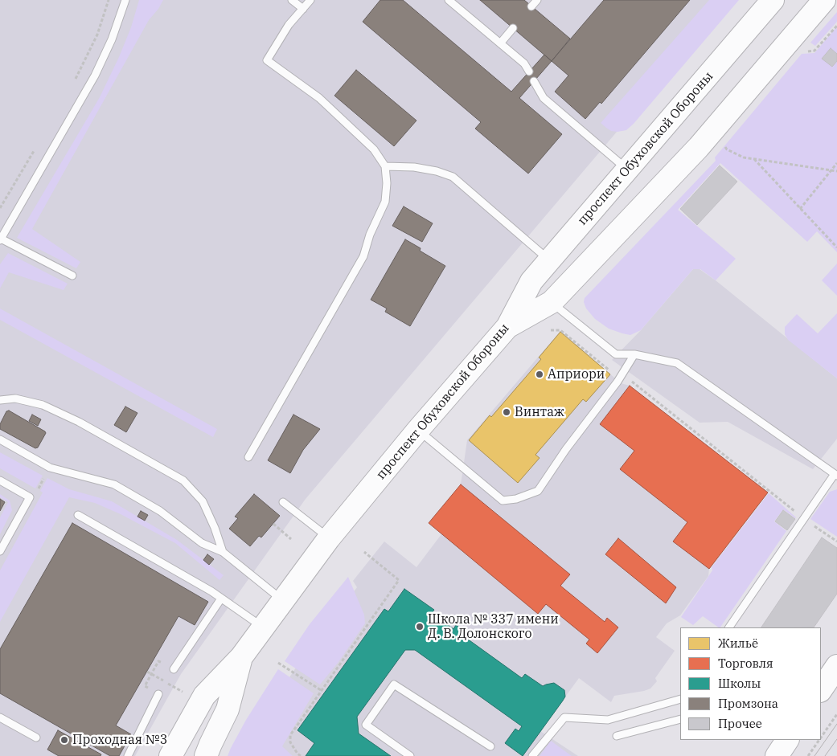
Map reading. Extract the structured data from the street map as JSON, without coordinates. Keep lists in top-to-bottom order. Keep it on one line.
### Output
{"streets":{"main road":["проспект Обуховской Обороны"]},"places":["Априори","Винтаж","Школа № 337 имени Д. В. Долонского","Проходная №3"],"legend":["Жильё","Торговля","Школы","Промзона","Прочее"]}
